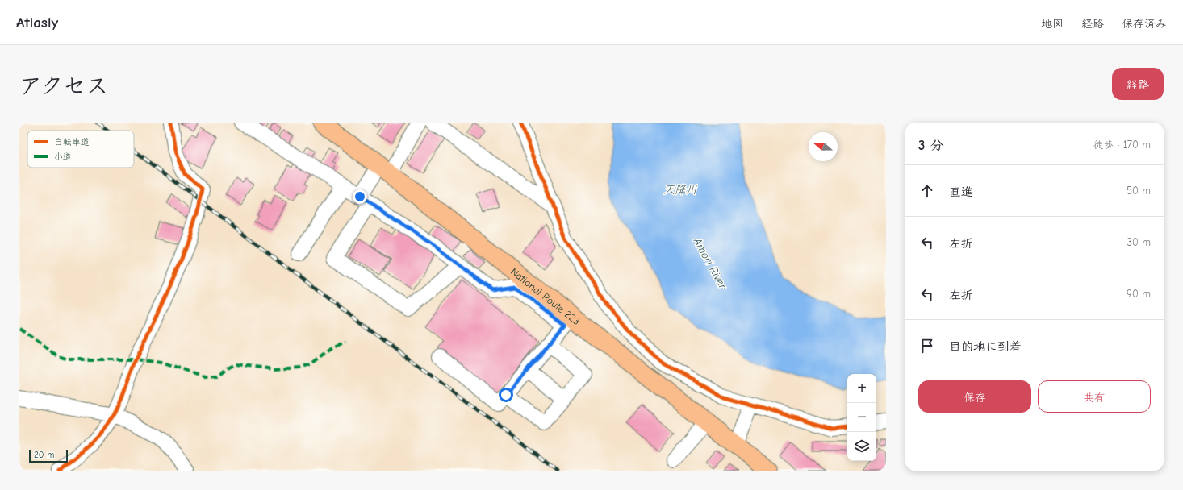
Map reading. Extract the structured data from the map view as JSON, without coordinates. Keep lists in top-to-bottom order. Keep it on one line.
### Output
{"streets":{"highway":["National Route 223"]},"water":["天降川","Amori River"],"legend":["自転車道","小道"],"scale_bar":"20 m","north":"left","page":{"header":"Atlasly","nav":["地図","経路","保存済み"],"title":"アクセス","buttons":["経路",["保存","共有"]],"heading":["3 分","徒歩 · 170 m"],"list":[["直進","50 m"],["左折","30 m"],["左折","90 m"],"目的地に到着"],"map_buttons":["+","−"],"scale":"20 m"}}
